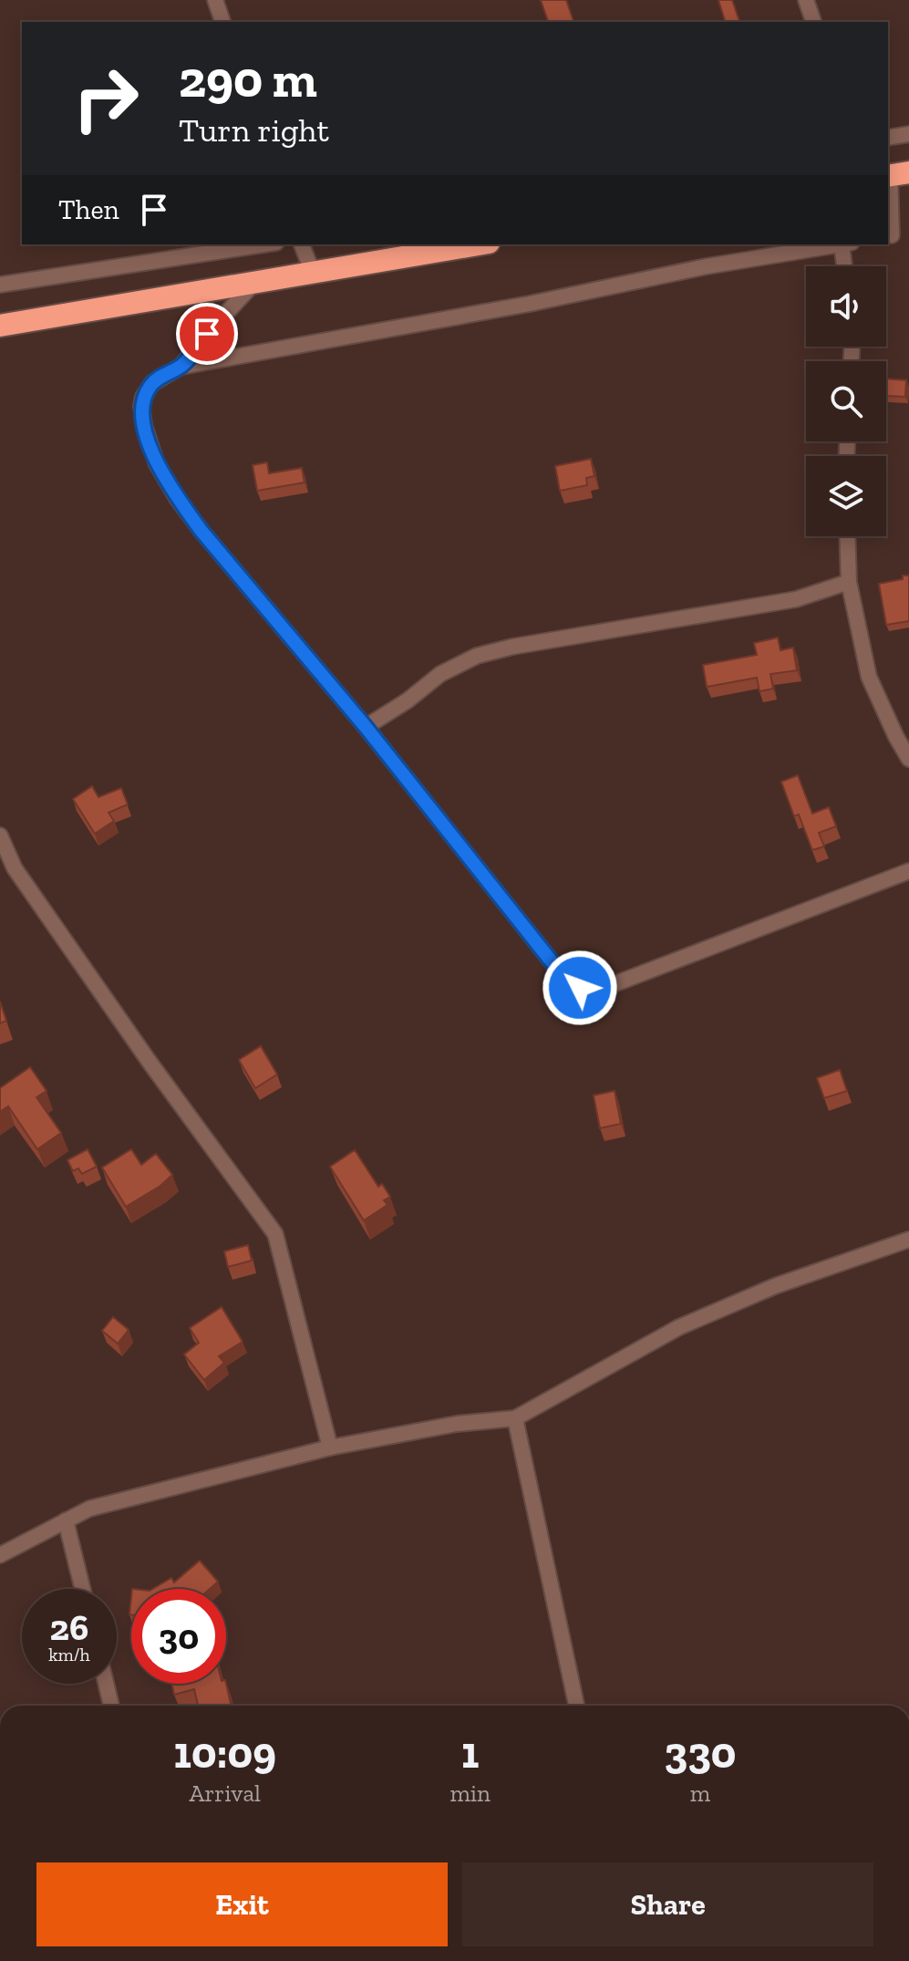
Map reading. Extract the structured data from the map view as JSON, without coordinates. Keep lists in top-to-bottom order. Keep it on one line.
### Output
{"page":{"turn":["290 m","Turn right"],"then":"Then","speed":"26 km/h","limit":"30","eta":["10:09","Arrival","1","min","330","m"],"buttons":["Exit","Share"]}}
